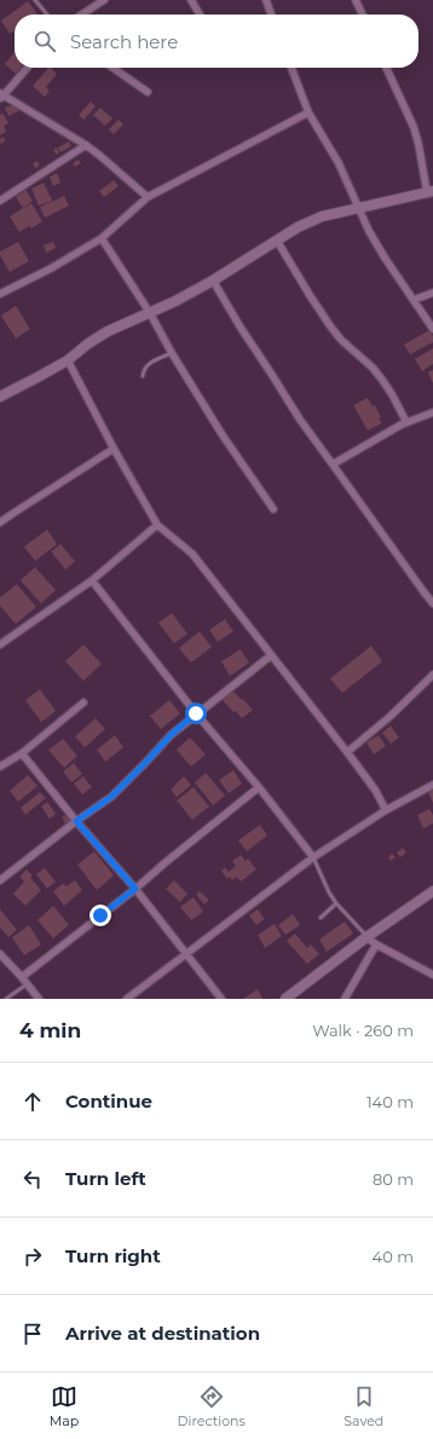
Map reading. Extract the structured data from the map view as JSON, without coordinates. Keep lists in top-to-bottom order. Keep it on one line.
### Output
{"page":{"search":"Search here","heading":["4 min","Walk · 260 m"],"list":[["Continue","140 m"],["Turn left","80 m"],["Turn right","40 m"],"Arrive at destination"],"nav":["Map","Directions","Saved"]}}
